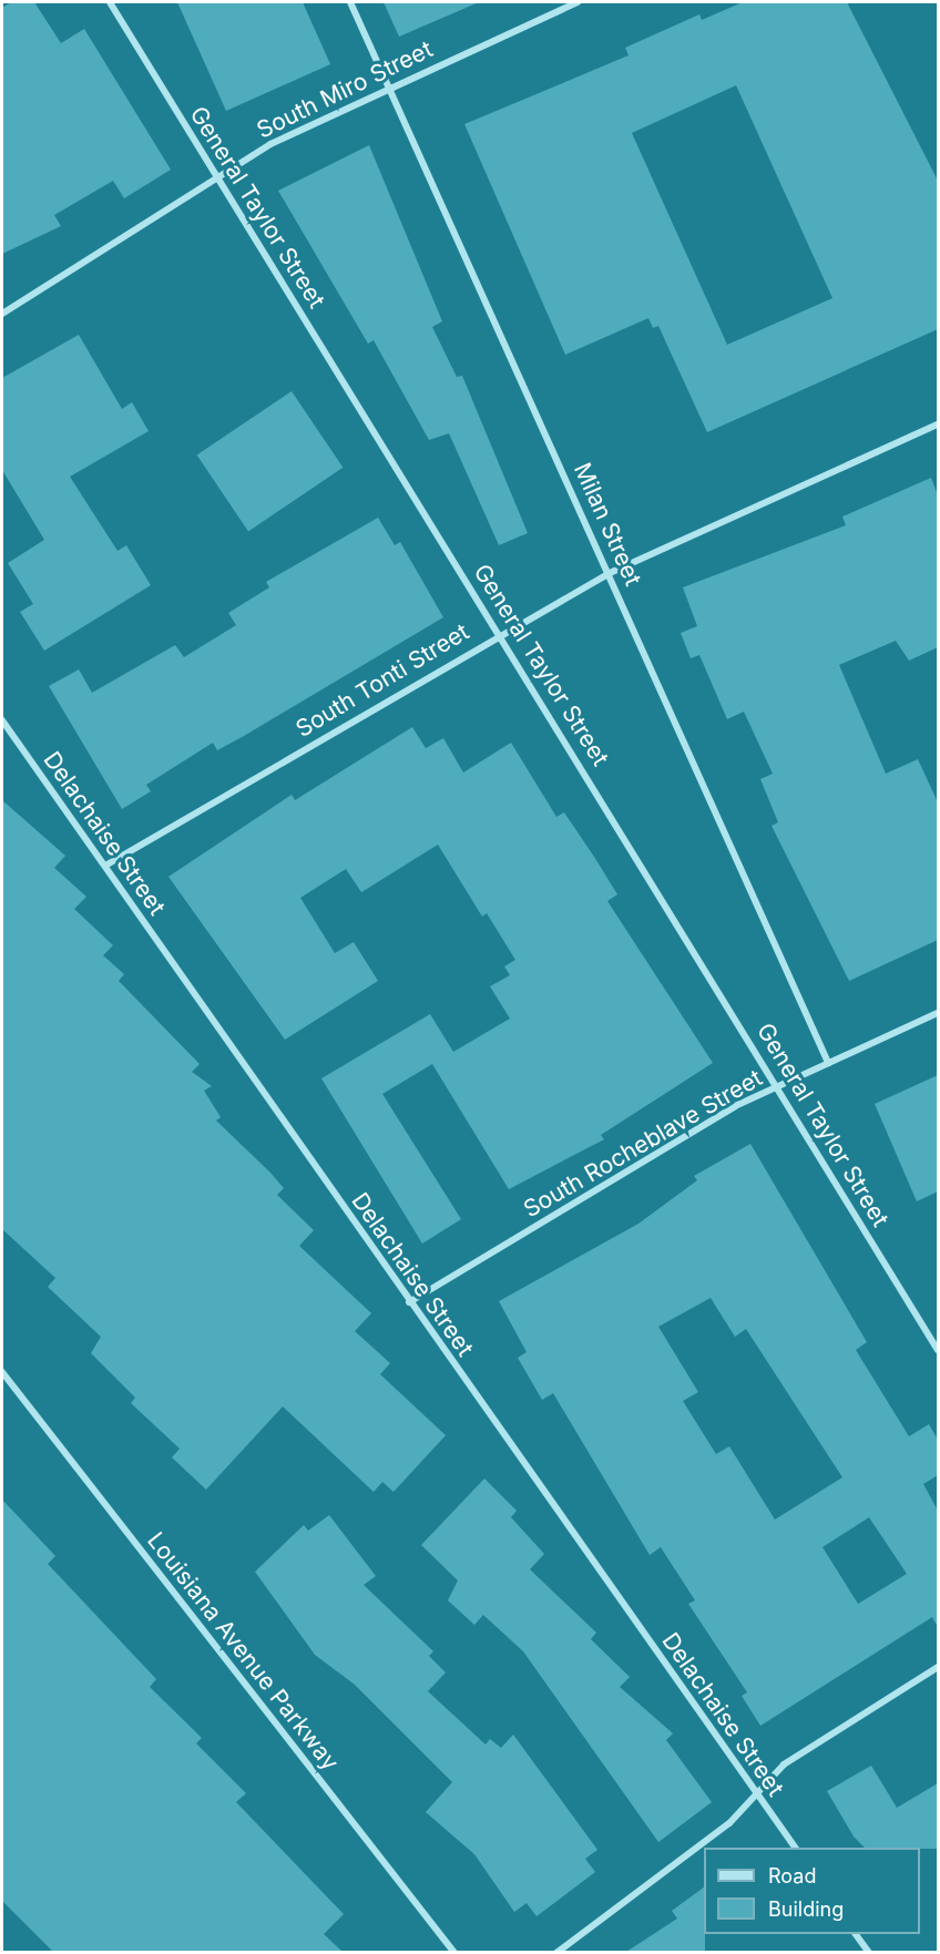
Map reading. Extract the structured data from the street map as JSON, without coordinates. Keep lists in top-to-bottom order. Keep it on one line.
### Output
{"streets":{"street":["South Miro Street","General Taylor Street","Milan Street","South Tonti Street","Delachaise Street","South Rocheblave Street","Louisiana Avenue Parkway"]},"crossings":[["South Miro Street","General Taylor Street"],["South Miro Street","Milan Street"],["General Taylor Street","South Tonti Street"],["General Taylor Street","South Rocheblave Street"],["Milan Street","South Tonti Street"],["Milan Street","South Rocheblave Street"],["South Tonti Street","Delachaise Street"],["Delachaise Street","South Rocheblave Street"]],"legend":["Road","Building"]}
